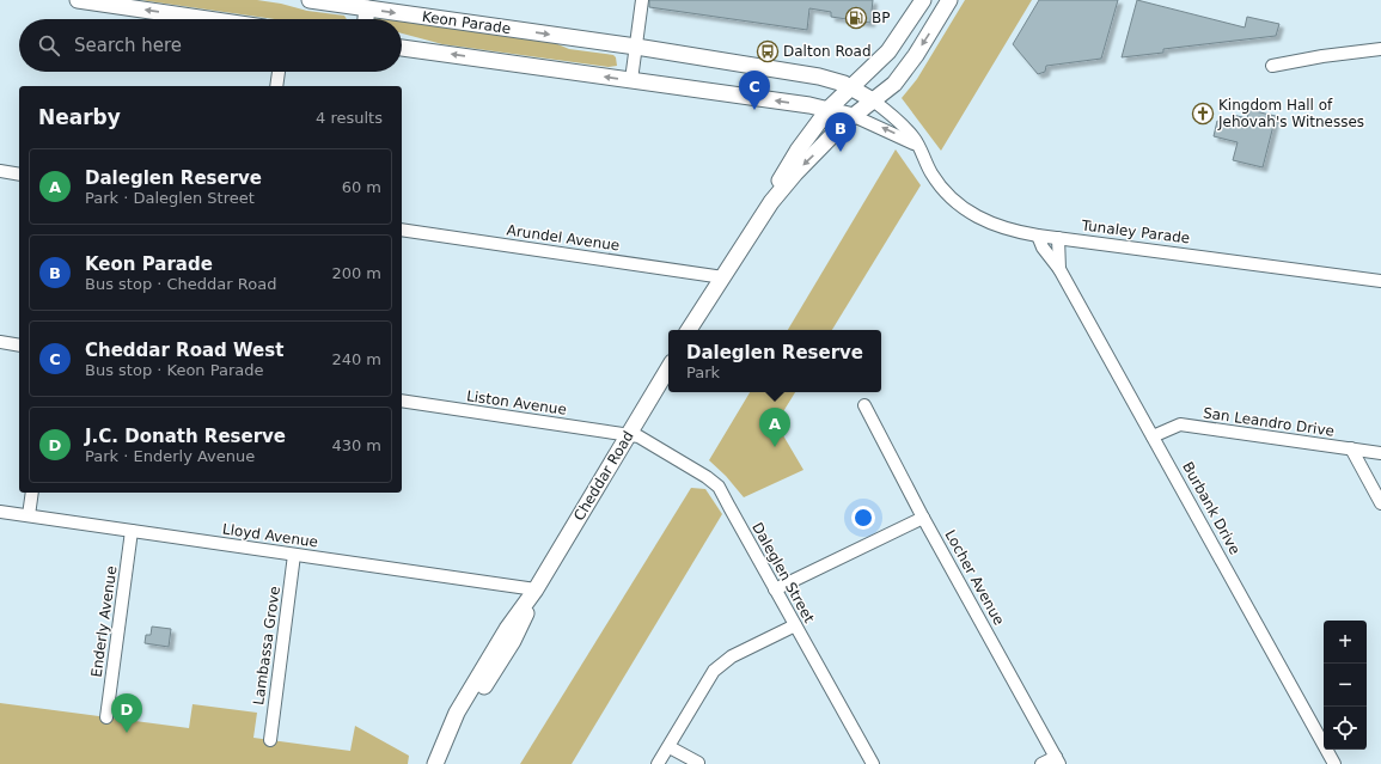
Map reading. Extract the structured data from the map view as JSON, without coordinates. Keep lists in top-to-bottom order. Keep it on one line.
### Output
{"streets":{"main road":["Keon Parade","Cheddar Road"],"street":["Tunaley Parade","Arundel Avenue","Liston Avenue","San Leandro Drive","Burbank Drive","Lloyd Avenue","Daleglen Street","Locher Avenue","Enderly Avenue","Lambassa Grove"]},"crossings":[["Keon Parade","Tunaley Parade"],["Tunaley Parade","Burbank Drive"],["Liston Avenue","Cheddar Road"],["Liston Avenue","Daleglen Street"],["San Leandro Drive","Burbank Drive"],["Cheddar Road","Lloyd Avenue"],["Cheddar Road","Daleglen Street"],["Lloyd Avenue","Enderly Avenue"],["Lloyd Avenue","Lambassa Grove"]],"places":{"fuel station":["BP"],"bus stop":["Dalton Road"],"church":["Kingdom Hall of Jehovah's Witnesses"]},"page":{"search":"Search here","pins":["C","B","A","D"],"heading":["Nearby","4 results"],"list":[{"mark":"A","name":"Daleglen Reserve","note":"Park · Daleglen Street","value":"60 m"},{"mark":"B","name":"Keon Parade","note":"Bus stop · Cheddar Road","value":"200 m"},{"mark":"C","name":"Cheddar Road West","note":"Bus stop · Keon Parade","value":"240 m"},{"mark":"D","name":"J.C. Donath Reserve","note":"Park · Enderly Avenue","value":"430 m"}],"popup":["Daleglen Reserve","Park"],"map_buttons":["+","−"]}}
